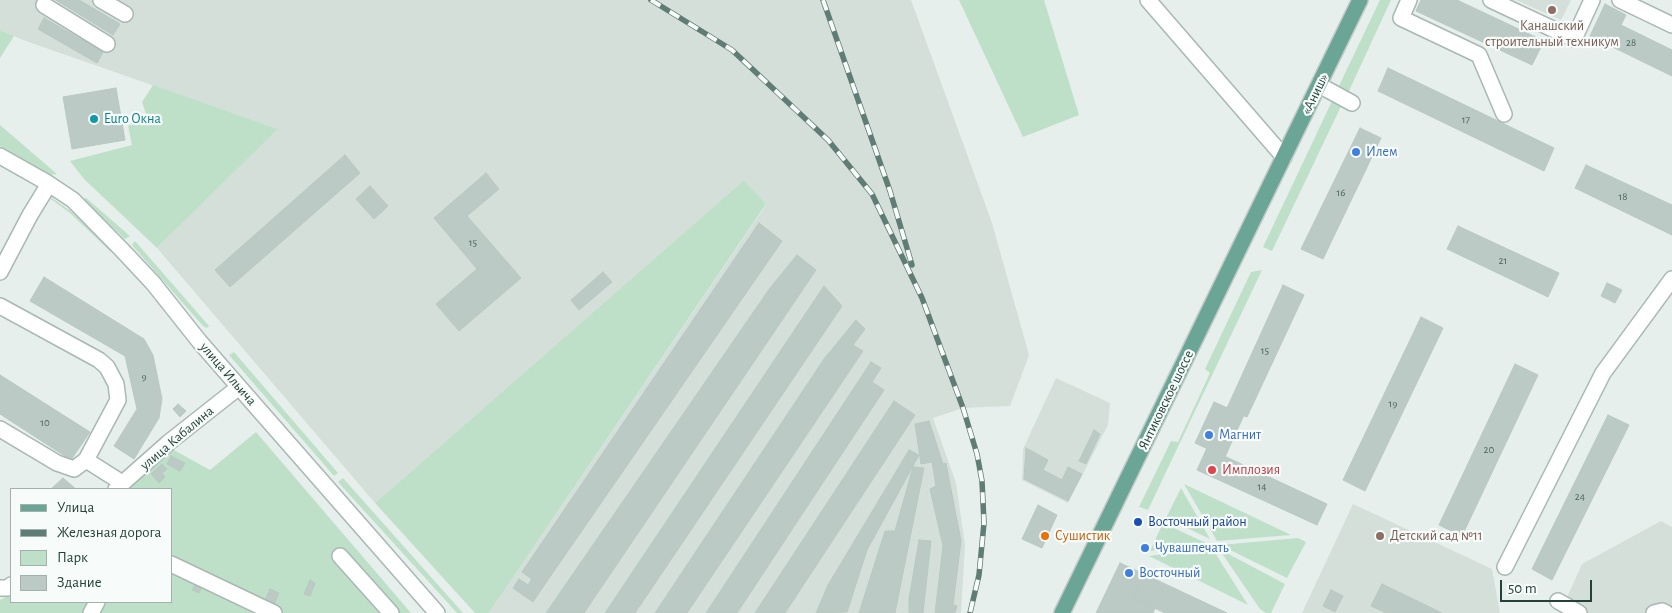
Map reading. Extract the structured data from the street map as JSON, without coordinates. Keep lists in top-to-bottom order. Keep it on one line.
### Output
{"streets":{"main road":["«Аниш»","Янтиковское шоссе"],"street":["улица Ильича","улица Кабалина"]},"crossings":[["«Аниш»","Янтиковское шоссе"],["улица Ильича","улица Кабалина"]],"places":["Канашский строительный техникум","Euro Окна","Илем","Магнит","Имплозия","Восточный район","Сушистик","Детский сад №11","Чувашпечать","Восточный"],"house_numbers":["28","17","16","18","15","21","15","9","19","10","20","14","24"],"legend":["Улица","Железная дорога","Парк","Здание"],"scale_bar":"50 m"}
